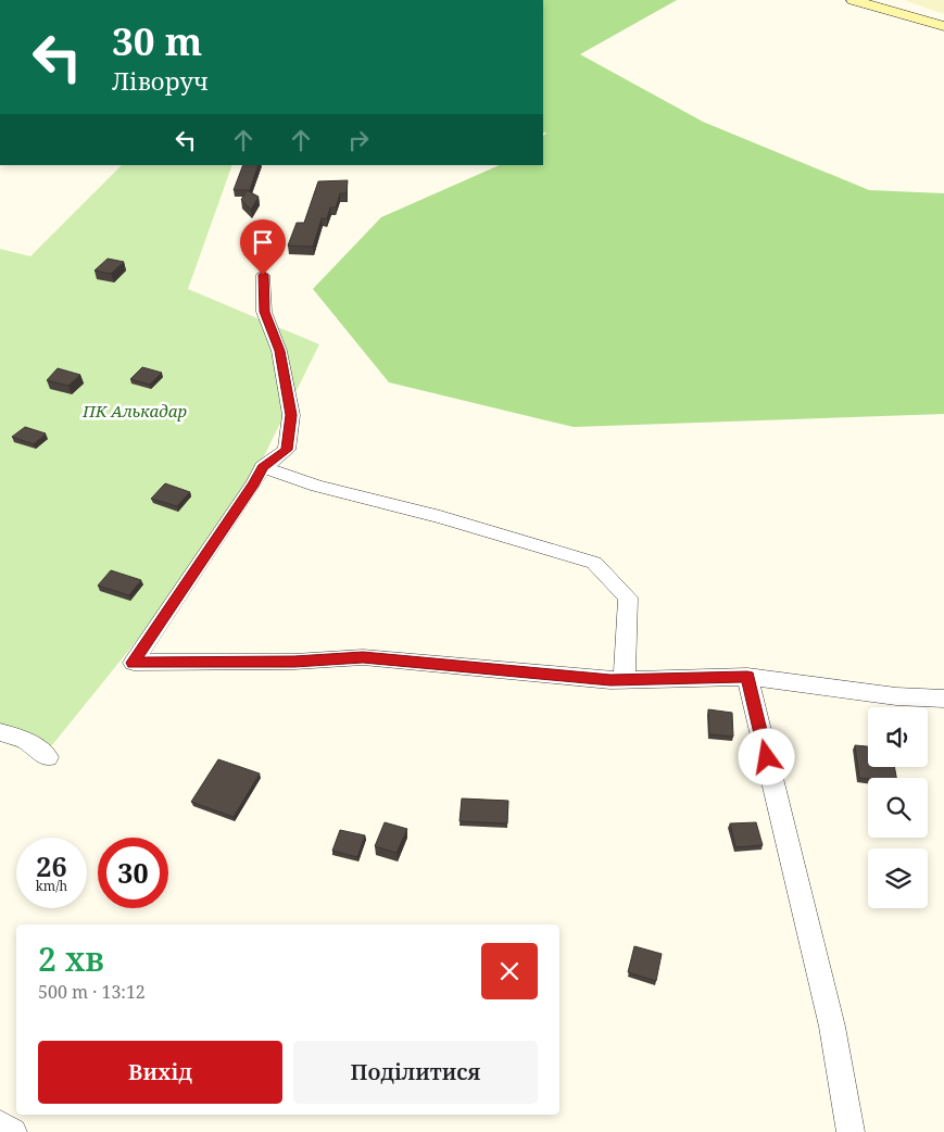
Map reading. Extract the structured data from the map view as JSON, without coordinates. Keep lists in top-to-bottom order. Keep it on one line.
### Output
{"parks":["ПК Алькадар"],"page":{"turn":["30 m","Ліворуч"],"speed":"26 km/h","limit":"30","heading":["2 хв","500 m · 13:12"],"buttons":["Вихід","Поділитися"]}}
